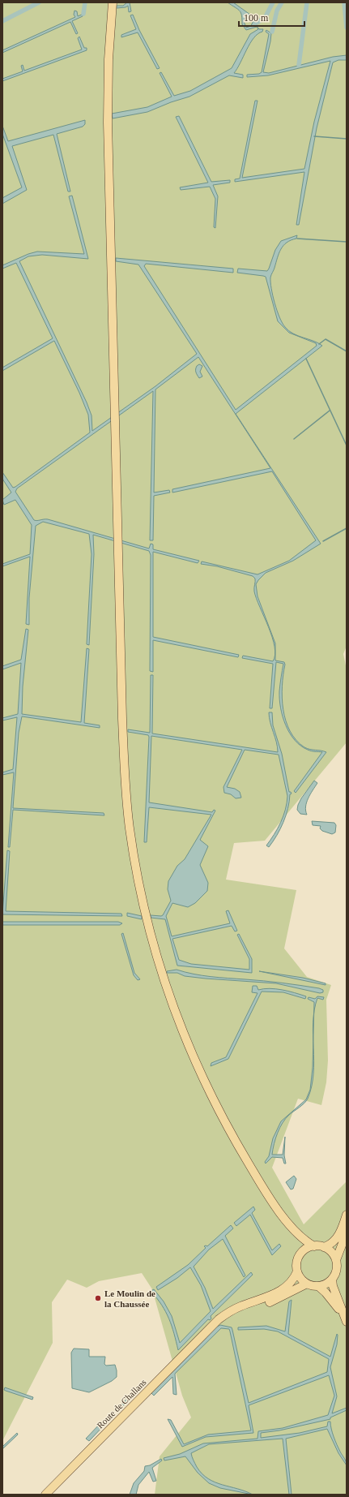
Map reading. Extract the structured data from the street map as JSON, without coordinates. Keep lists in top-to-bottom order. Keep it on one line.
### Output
{"streets":{"main road":["Route de Challans"]},"places":["Le Moulin de la Chaussée"],"scale_bar":"100 m"}
